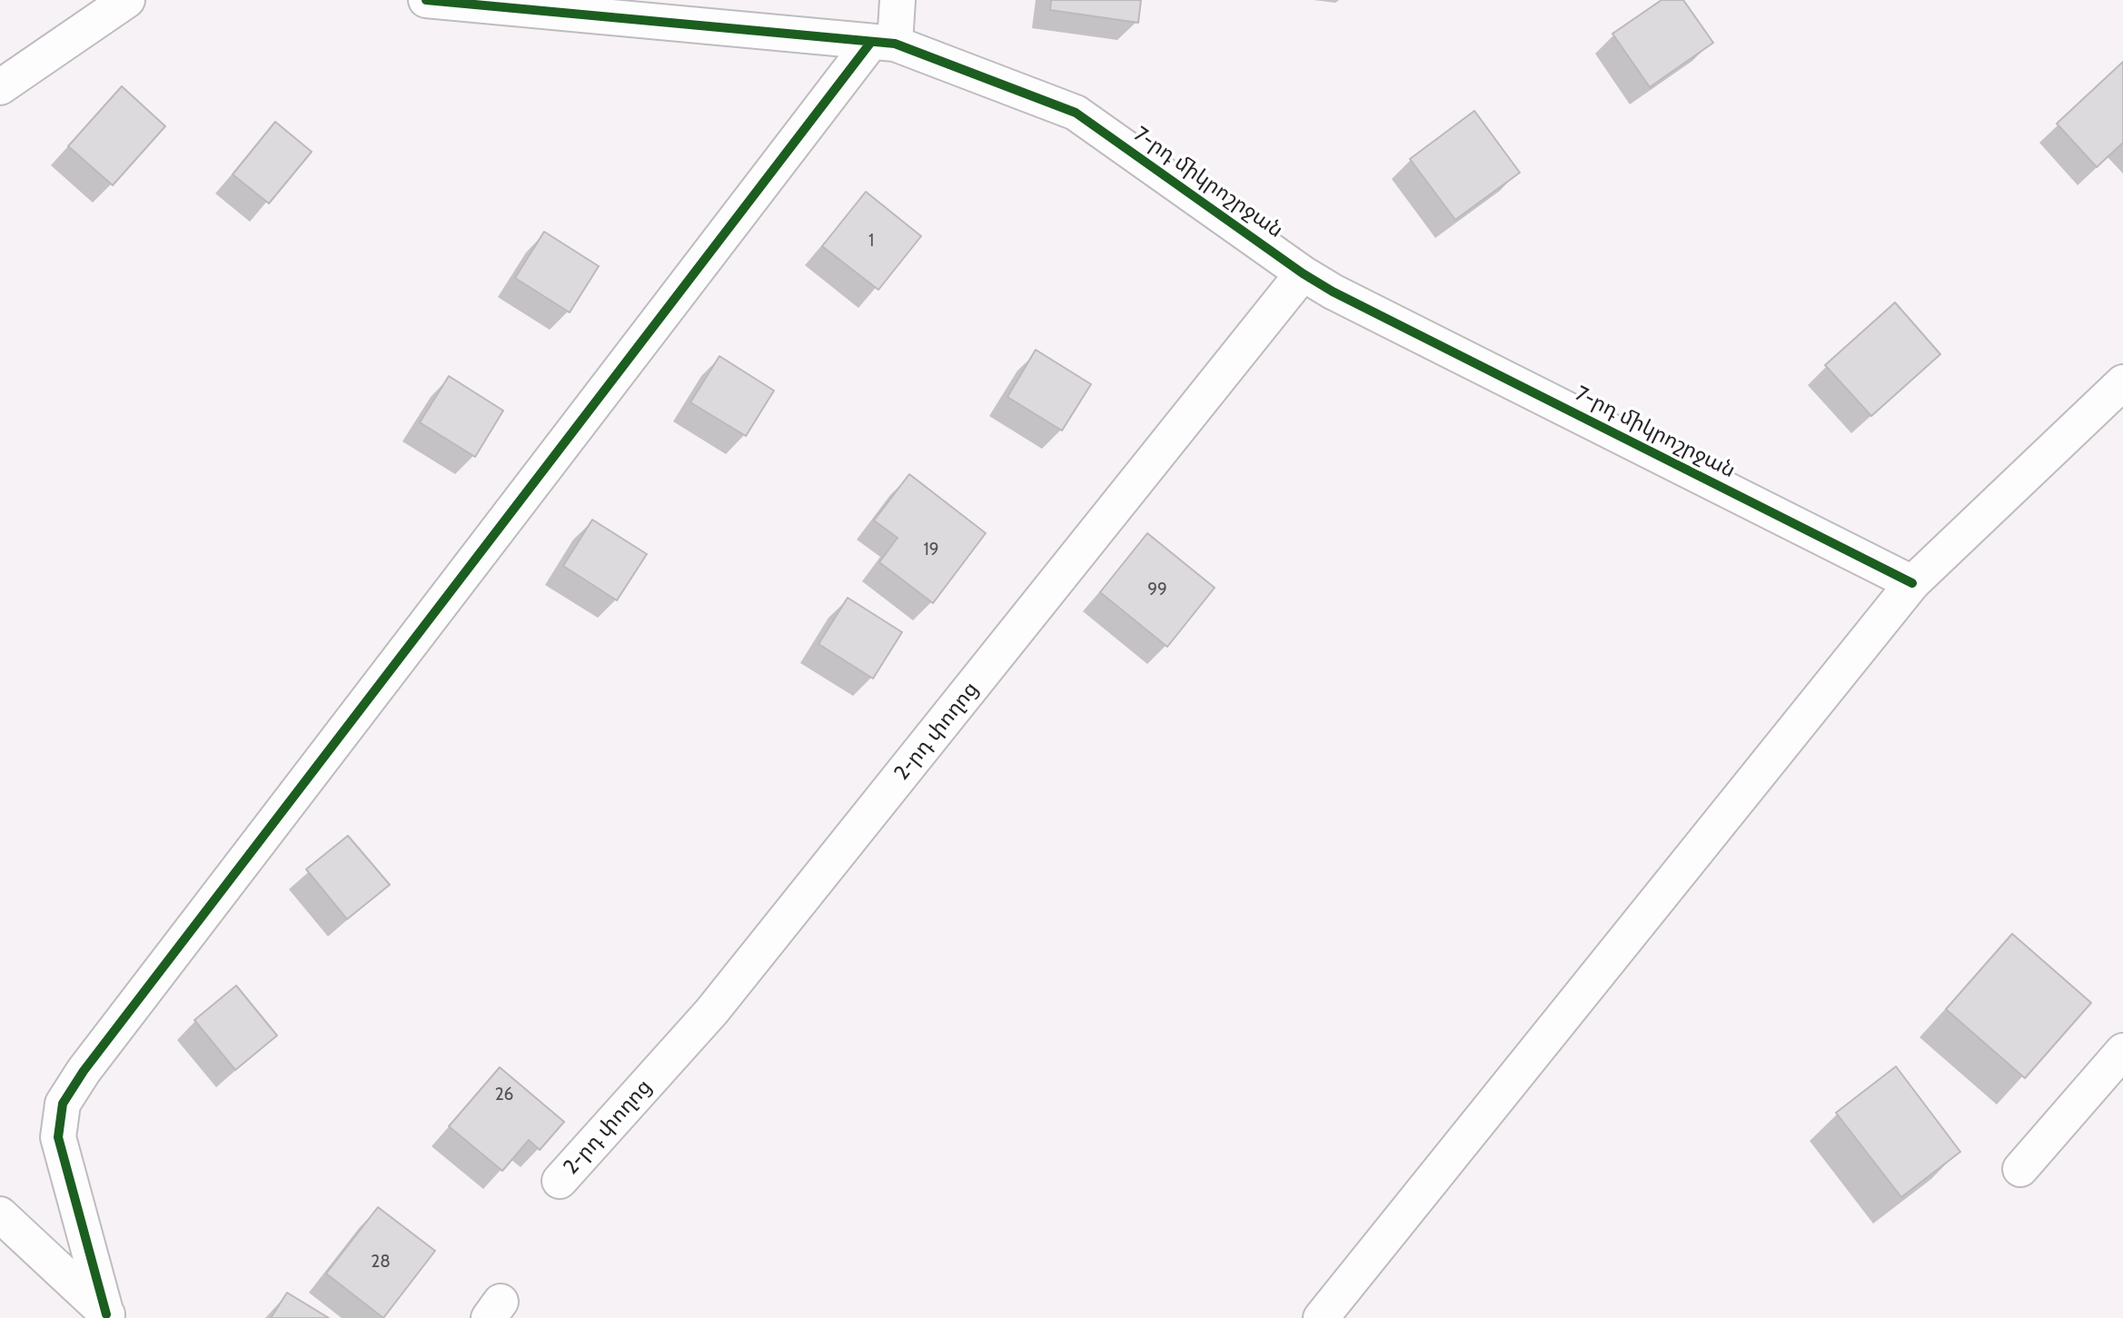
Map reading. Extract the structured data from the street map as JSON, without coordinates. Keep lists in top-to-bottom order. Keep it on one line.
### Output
{"streets":{"street":["7-րդ միկրոշրջան","2-րդ փողոց"]},"crossings":[["7-րդ միկրոշրջան","2-րդ փողոց"]],"house_numbers":["1","19","99","26","28"]}
